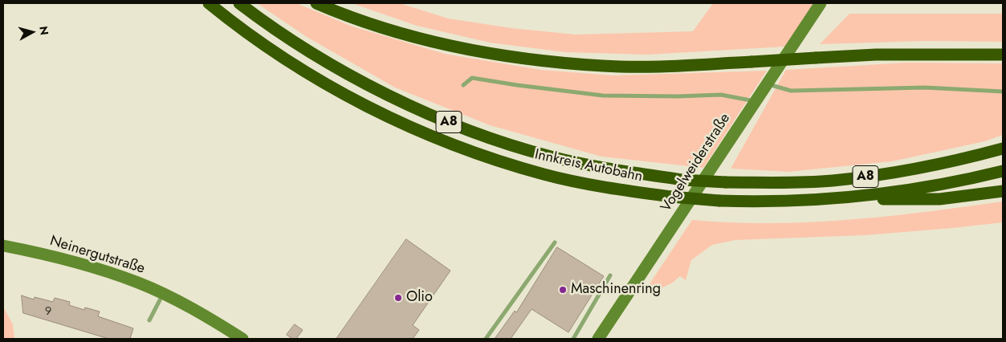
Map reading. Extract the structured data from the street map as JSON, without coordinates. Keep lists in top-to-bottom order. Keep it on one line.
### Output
{"streets":{"highway":["A8","Innkreis Autobahn"],"main road":["Vogelweiderstraße","Neinergutstraße"]},"places":["Maschinenring","Olio"],"house_numbers":["9"],"north":"right"}
